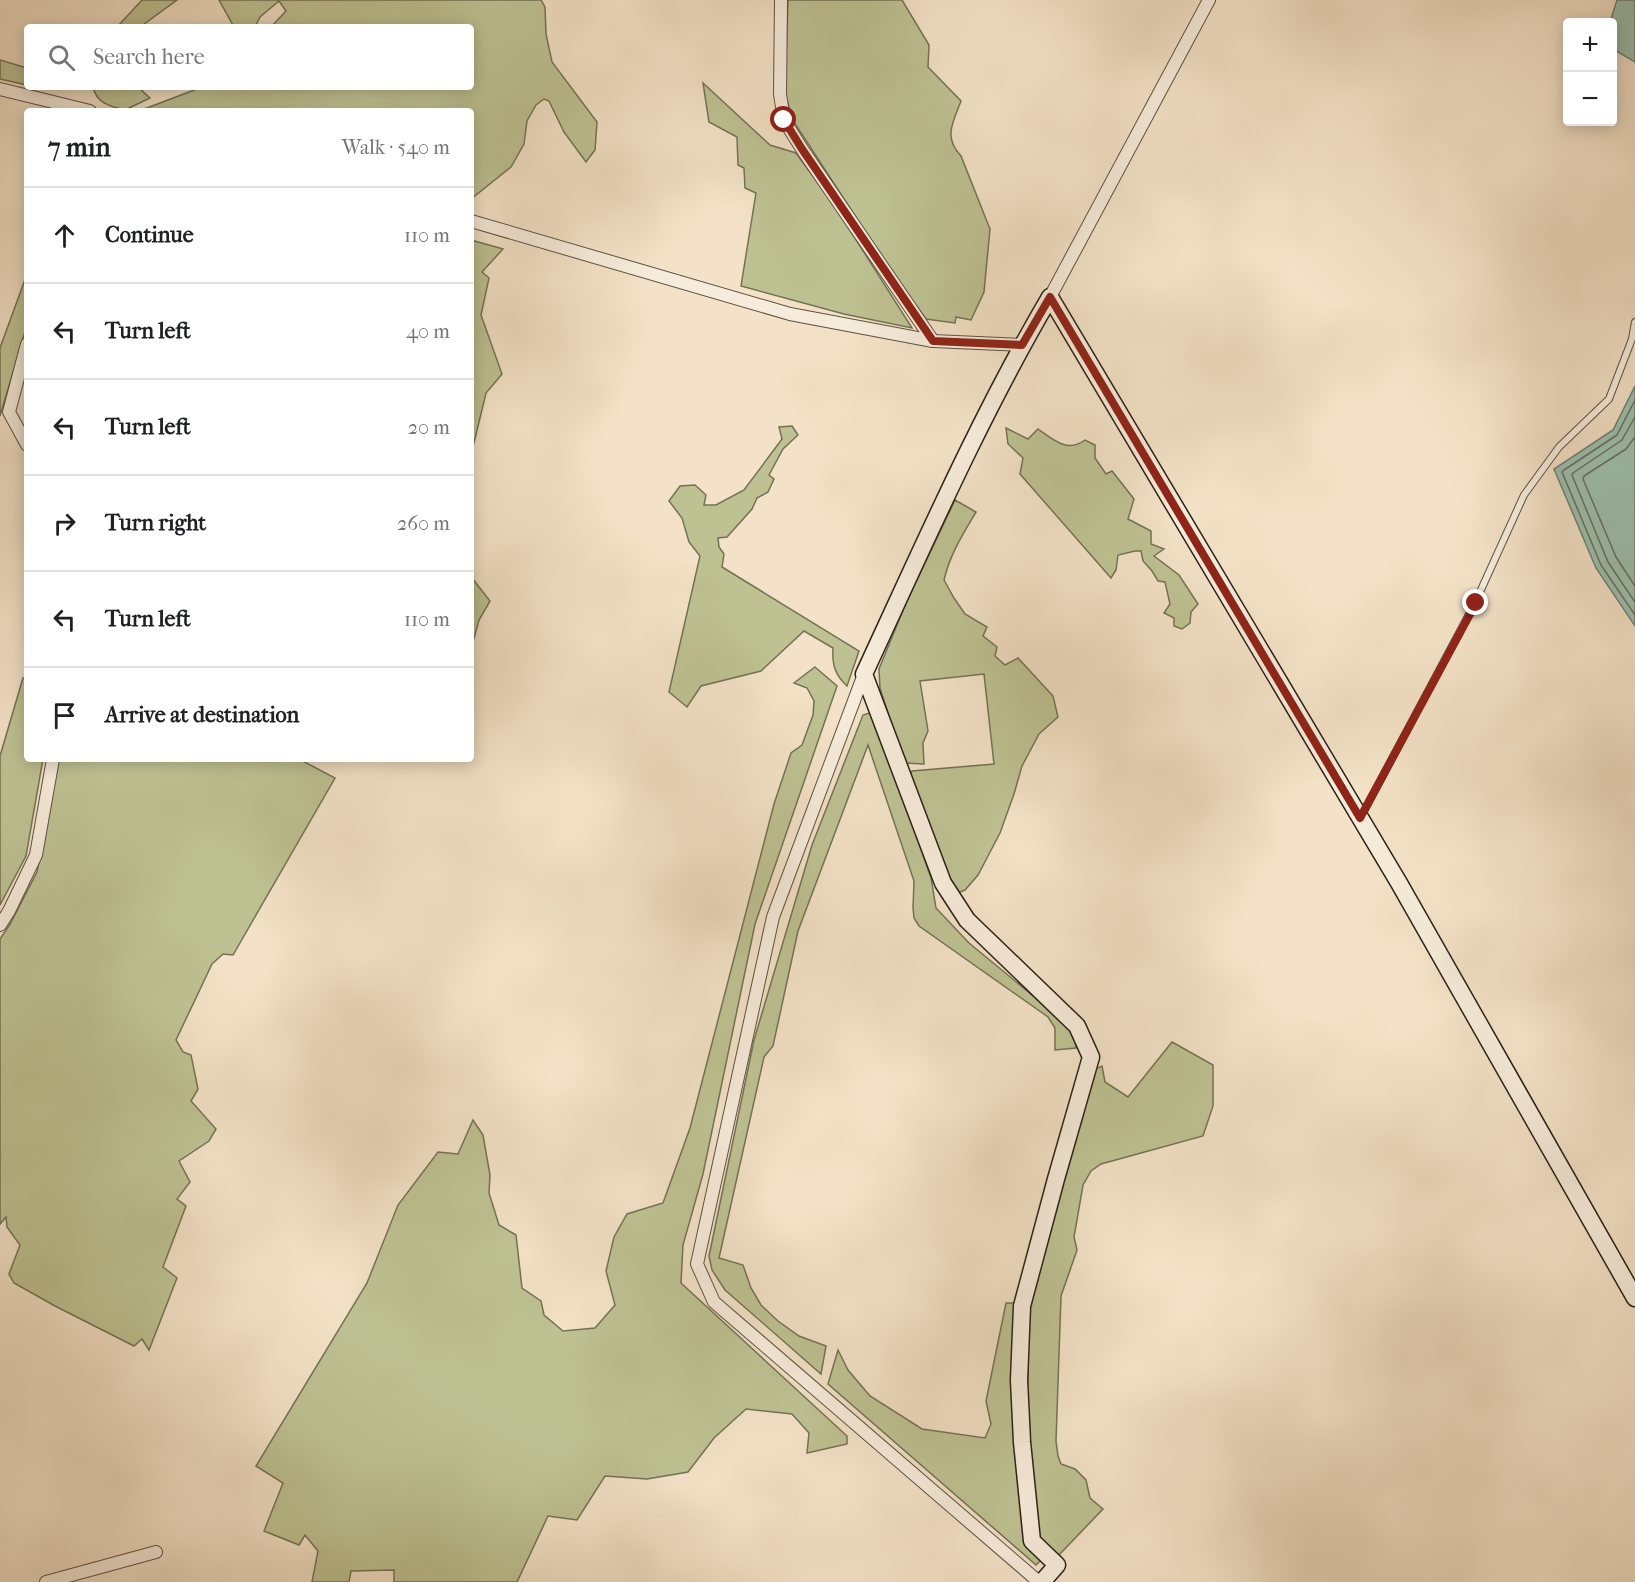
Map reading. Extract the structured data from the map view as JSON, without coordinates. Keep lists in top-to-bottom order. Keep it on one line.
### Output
{"page":{"map_buttons":["+","−"],"search":"Search here","heading":["7 min","Walk · 540 m"],"list":[["Continue","110 m"],["Turn left","40 m"],["Turn left","20 m"],["Turn right","260 m"],["Turn left","110 m"],"Arrive at destination"]}}
